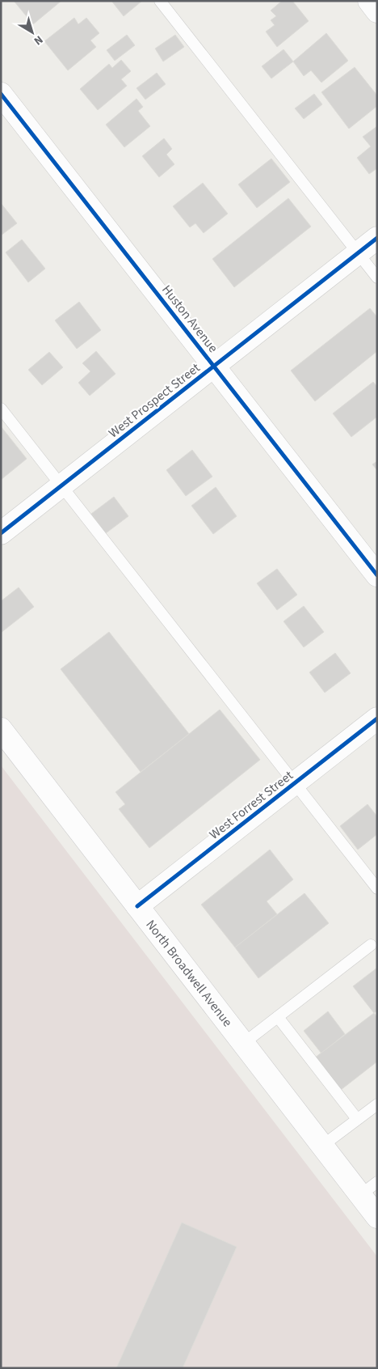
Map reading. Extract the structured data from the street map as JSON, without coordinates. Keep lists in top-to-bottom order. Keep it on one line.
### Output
{"streets":{"street":["Huston Avenue","West Prospect Street","West Forrest Street","North Broadwell Avenue"]},"crossings":[["Huston Avenue","West Prospect Street"],["West Forrest Street","North Broadwell Avenue"]],"north":"bottom right"}
